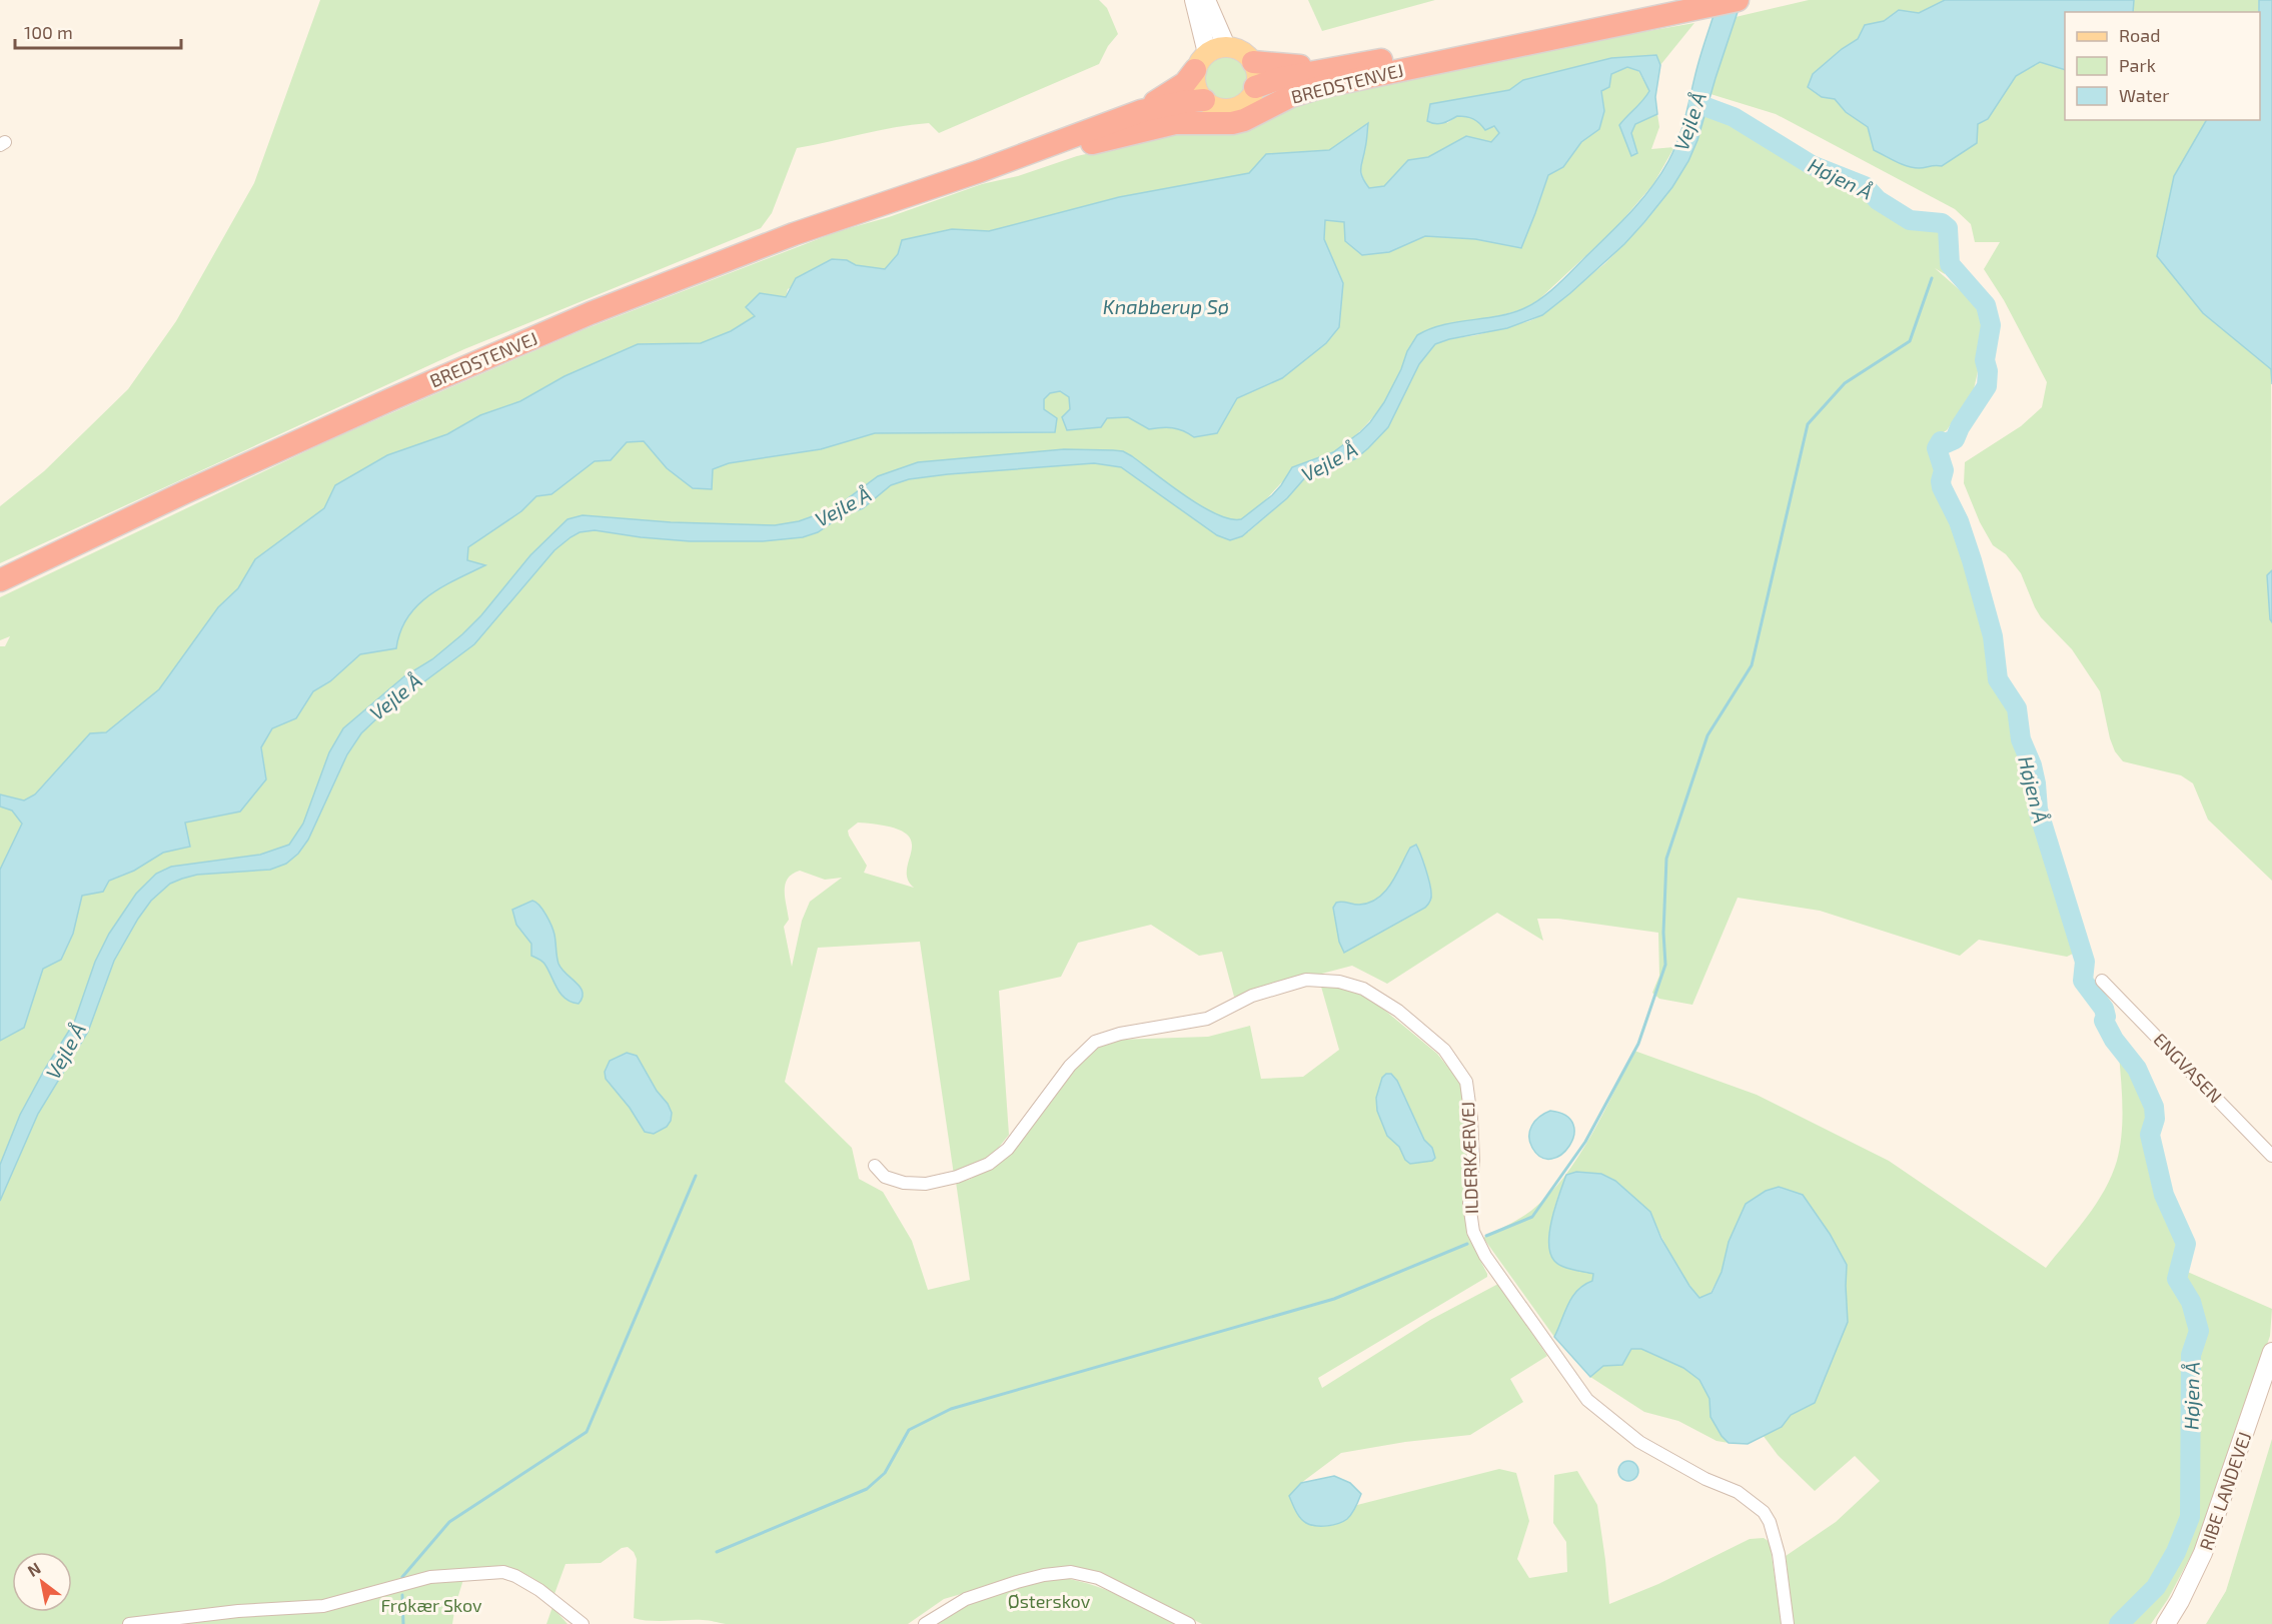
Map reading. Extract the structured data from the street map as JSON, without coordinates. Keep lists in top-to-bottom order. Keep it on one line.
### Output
{"streets":{"highway":["BREDSTENVEJ"],"main road":["RIBE LANDEVEJ"],"street":["ENGVASEN","ILDERKÆRVEJ"]},"water":["Vejle Å","Højen Å","Knabberup Sø"],"parks":["Østerskov","Frøkær Skov"],"legend":["Road","Park","Water"],"scale_bar":"100 m","north":"top left"}
